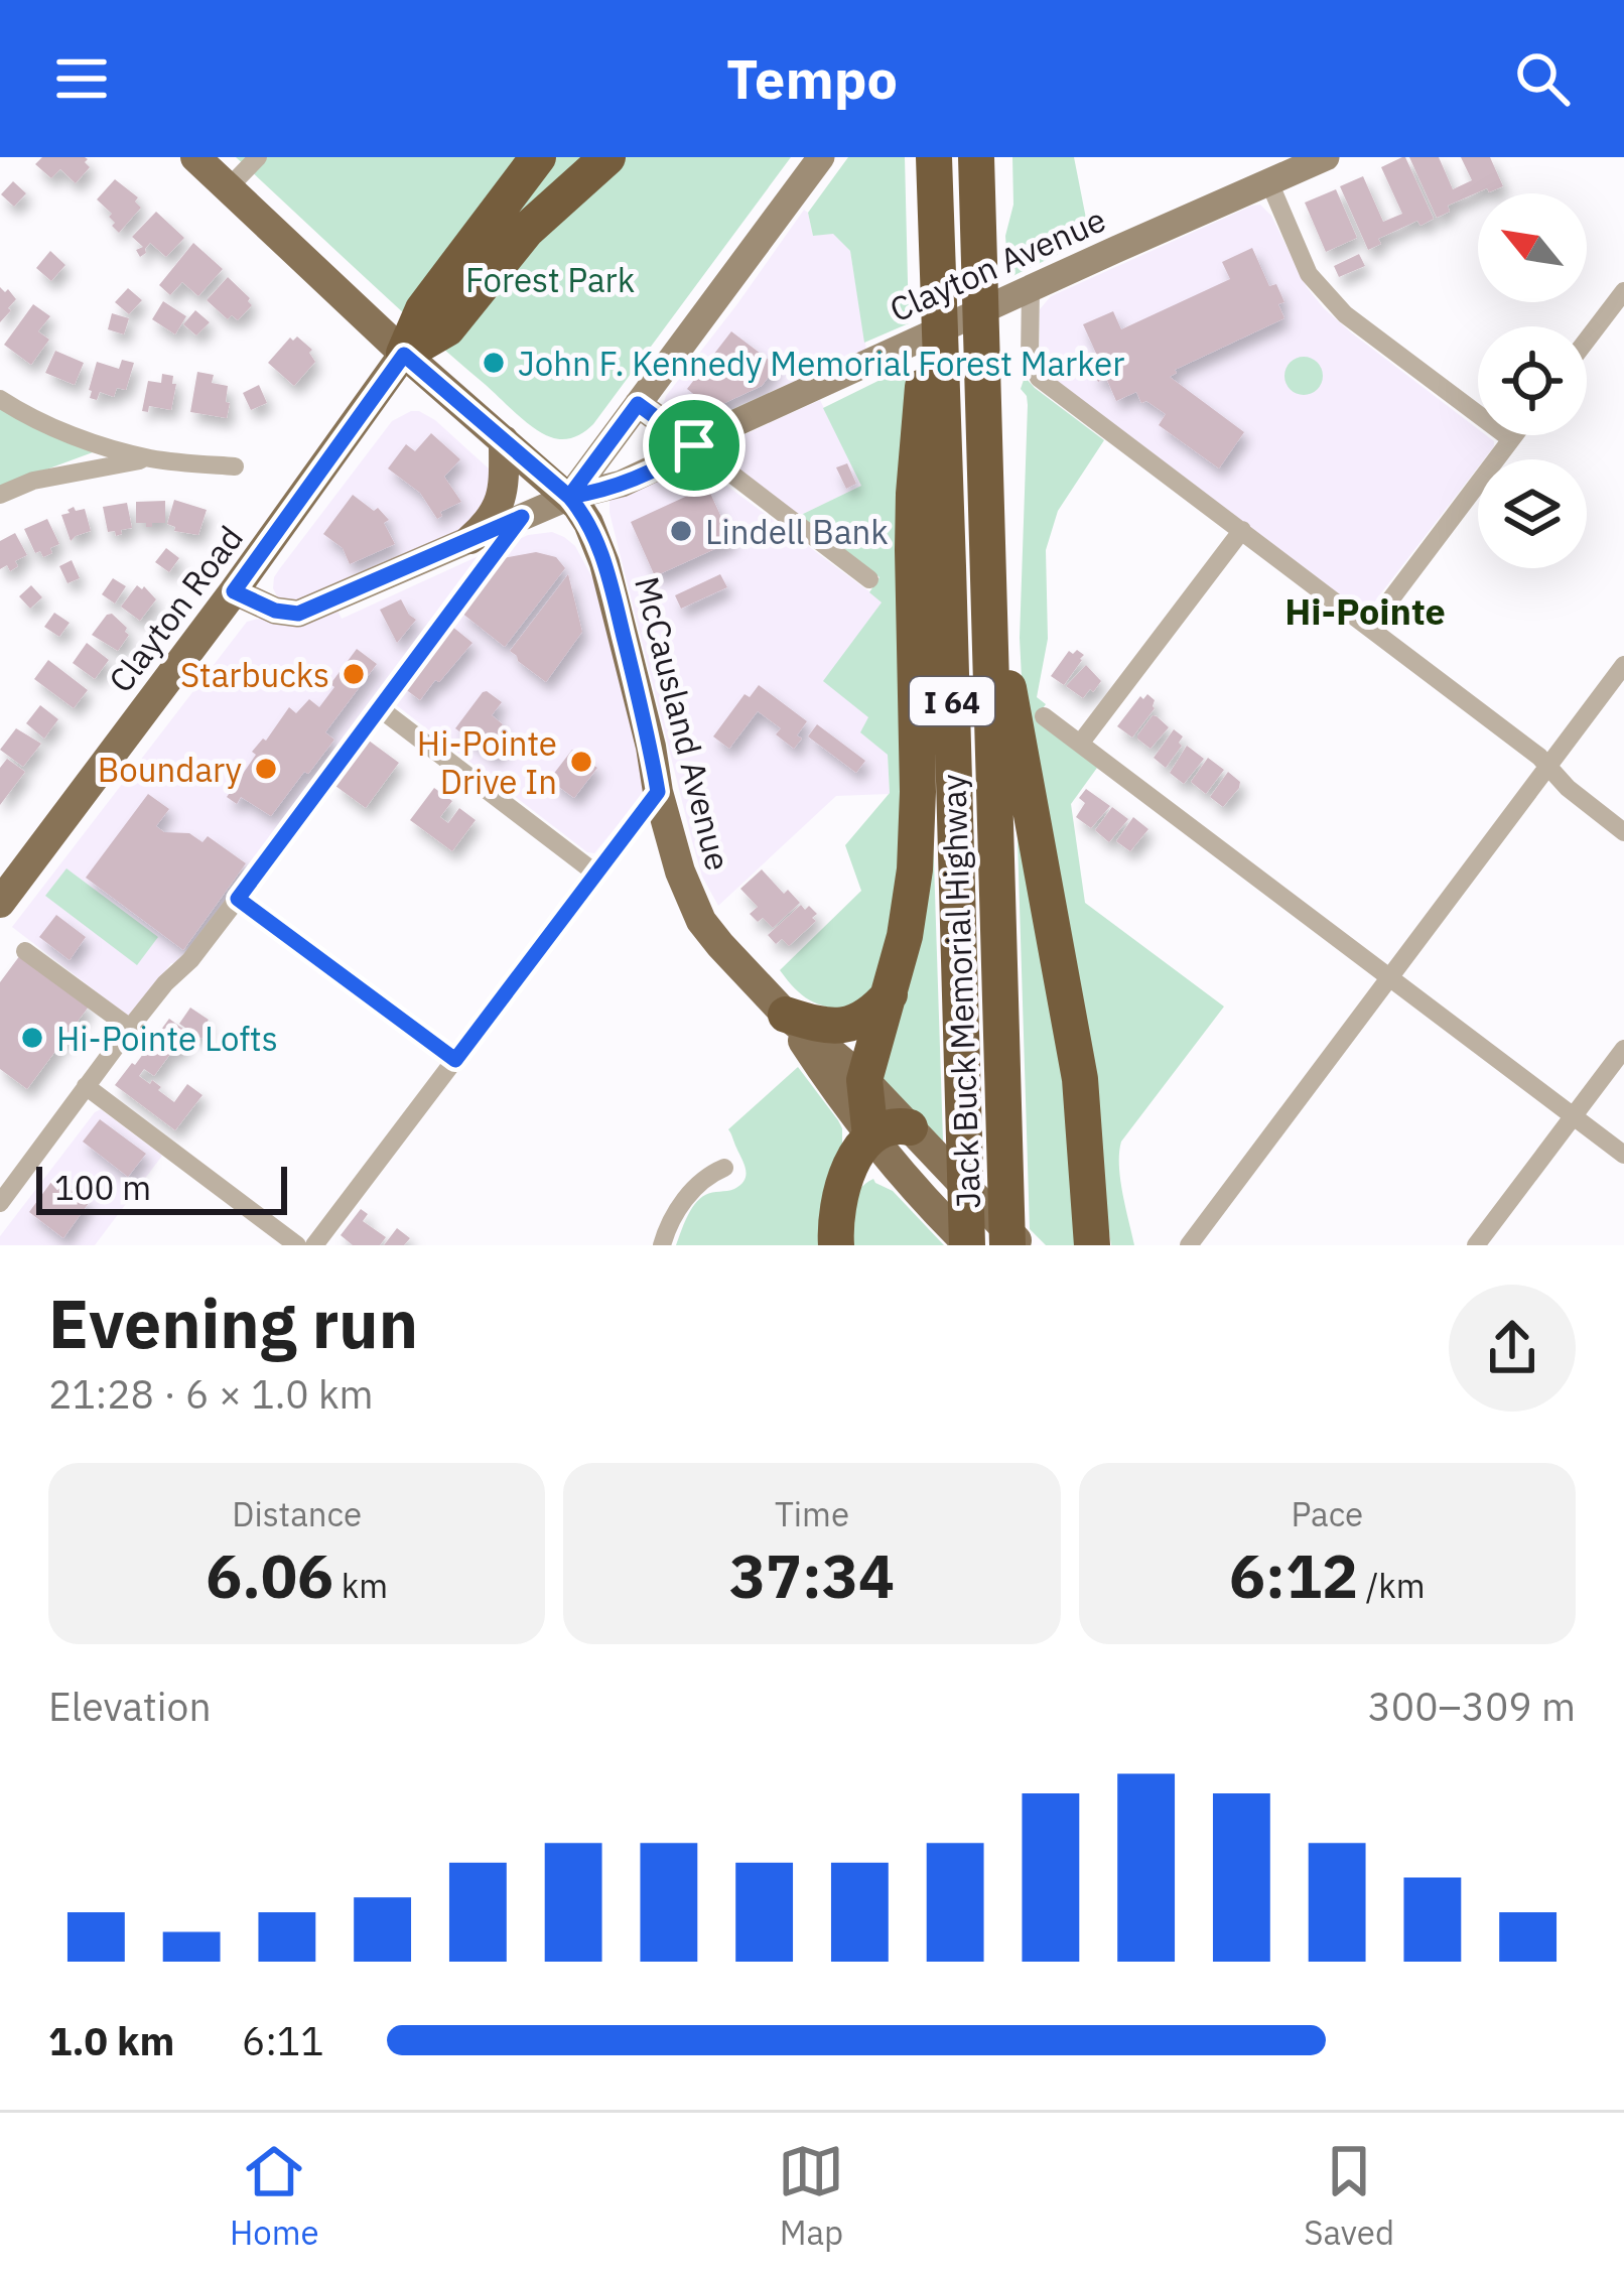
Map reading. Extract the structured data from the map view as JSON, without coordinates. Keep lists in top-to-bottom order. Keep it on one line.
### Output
{"streets":{"highway":["I 64","Jack Buck Memorial Highway"],"main road":["Clayton Road","McCausland Avenue"],"street":["Clayton Avenue"]},"crossings":[["Clayton Avenue","Clayton Road"],["Clayton Avenue","McCausland Avenue"],["Clayton Road","McCausland Avenue"],["McCausland Avenue","Jack Buck Memorial Highway"]],"districts":["Hi-Pointe"],"parks":["Forest Park"],"places":["John F. Kennedy Memorial Forest Marker","Lindell Bank","Starbucks","Hi-Pointe Drive In","Boundary","Hi-Pointe Lofts"],"scale_bar":"100 m","north":"top left","page":{"header":"Tempo","scale":"100 m","heading":["Evening run","21:28 · 6 × 1.0 km"],"stats":[["Distance","6.06 km"],["Time","37:34"],["Pace","6:12 /km"]],"chart":["Elevation","300–309 m"],"list":[{"name":"1.0 km","note":"6:11"}],"tabs":["Home","Map","Saved"]}}
